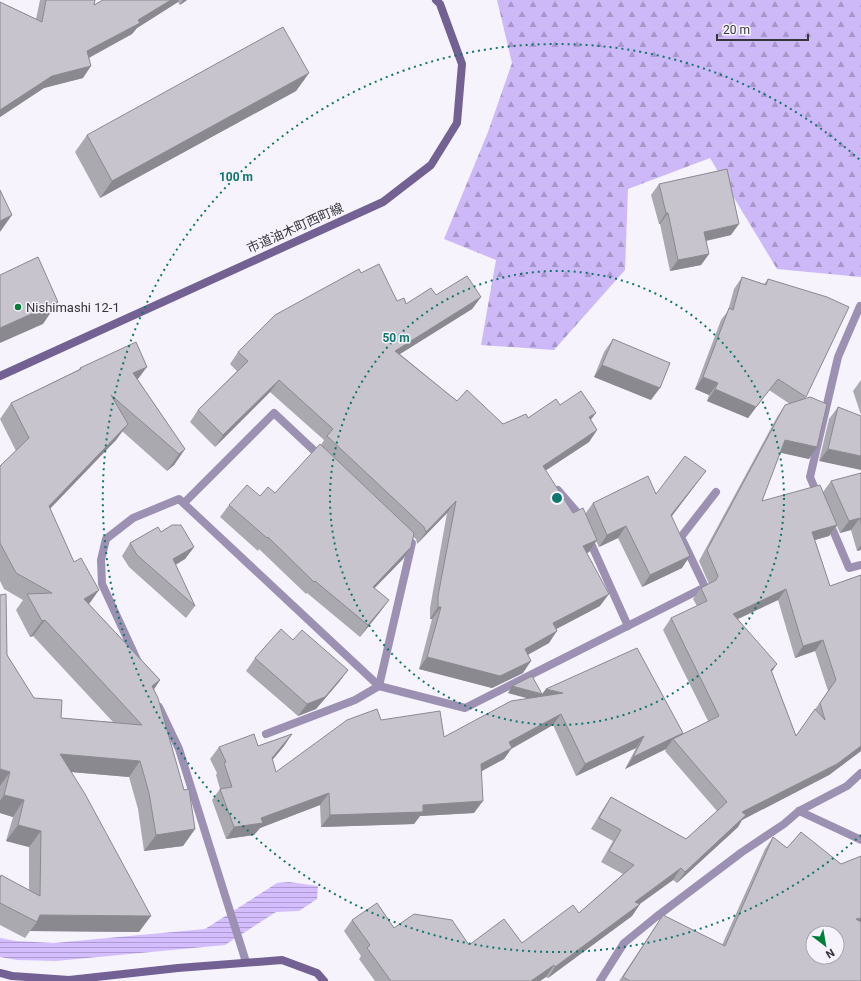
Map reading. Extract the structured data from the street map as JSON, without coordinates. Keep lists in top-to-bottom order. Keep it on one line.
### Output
{"streets":{"street":["市道油木町西町線"]},"places":["Nishimashi 12-1"],"scale_bar":"20 m","north":"bottom right","rings":["100 m","50 m"]}
